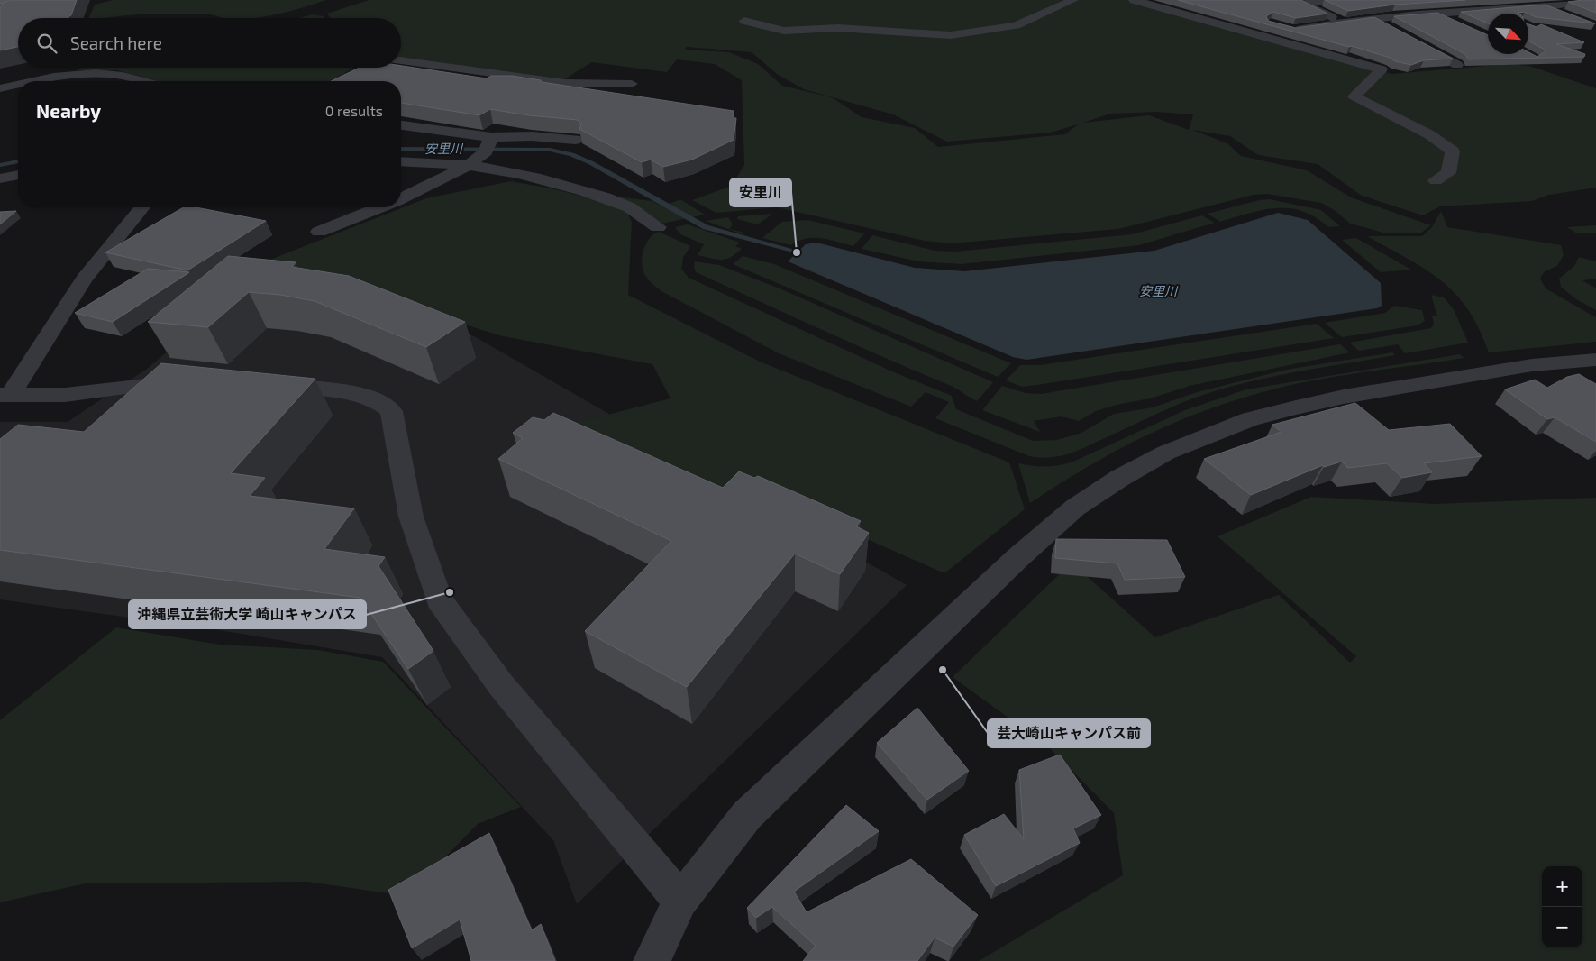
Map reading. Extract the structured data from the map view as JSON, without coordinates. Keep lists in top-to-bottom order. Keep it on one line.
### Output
{"water":["安里川"],"places":["安里川","沖縄県立芸術大学 崎山キャンパス","芸大崎山キャンパス前"],"north":"bottom right","page":{"search":"Search here","heading":["Nearby","0 results"],"map_buttons":["+","−"]}}
